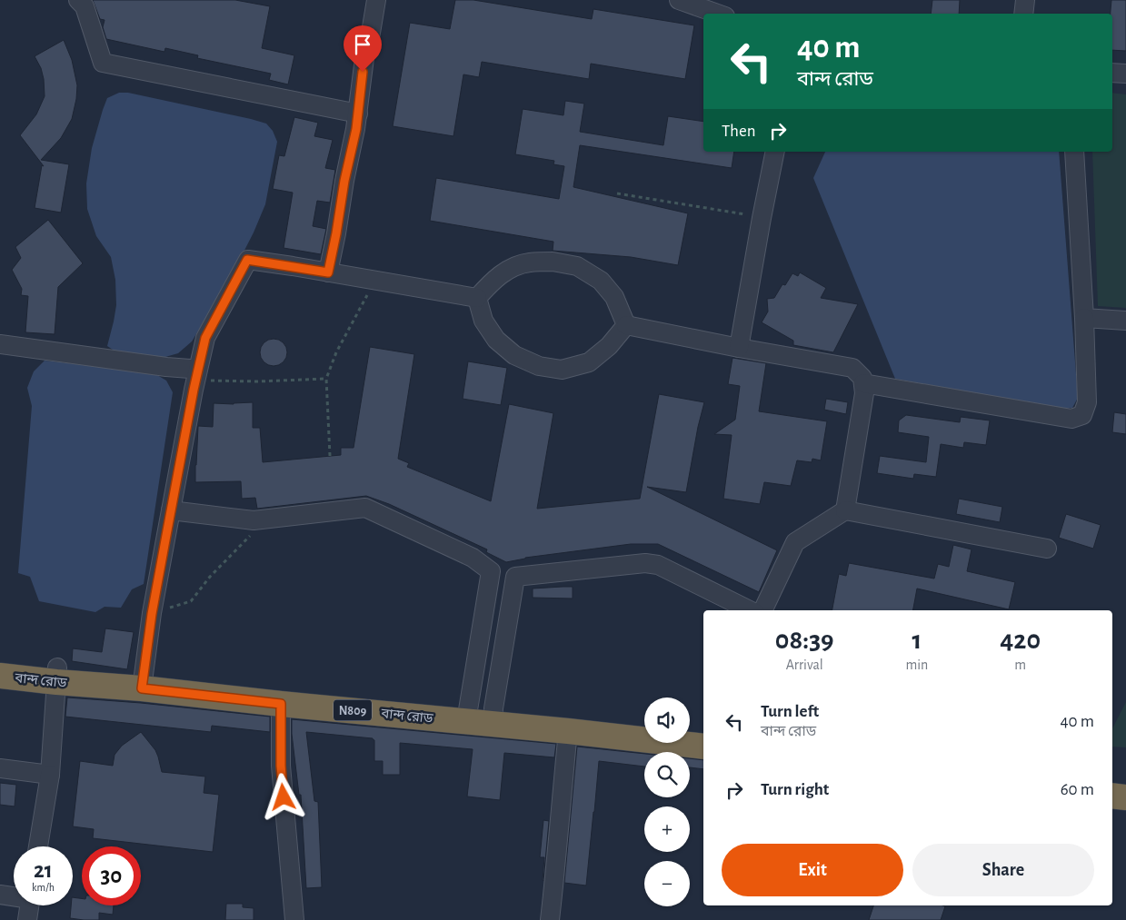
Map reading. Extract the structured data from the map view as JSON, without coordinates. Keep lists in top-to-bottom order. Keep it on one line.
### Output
{"streets":{"highway":["বান্দ রোড","N809"]},"page":{"turn":["40 m","বান্দ রোড"],"then":"Then","eta":["08:39","Arrival","1","min","420","m"],"list":[{"name":"Turn left","note":"বান্দ রোড","value":"40 m"},{"name":"Turn right","value":"60 m"}],"map_buttons":["+","−"],"buttons":["Exit","Share"],"speed":"21 km/h","limit":"30"}}
